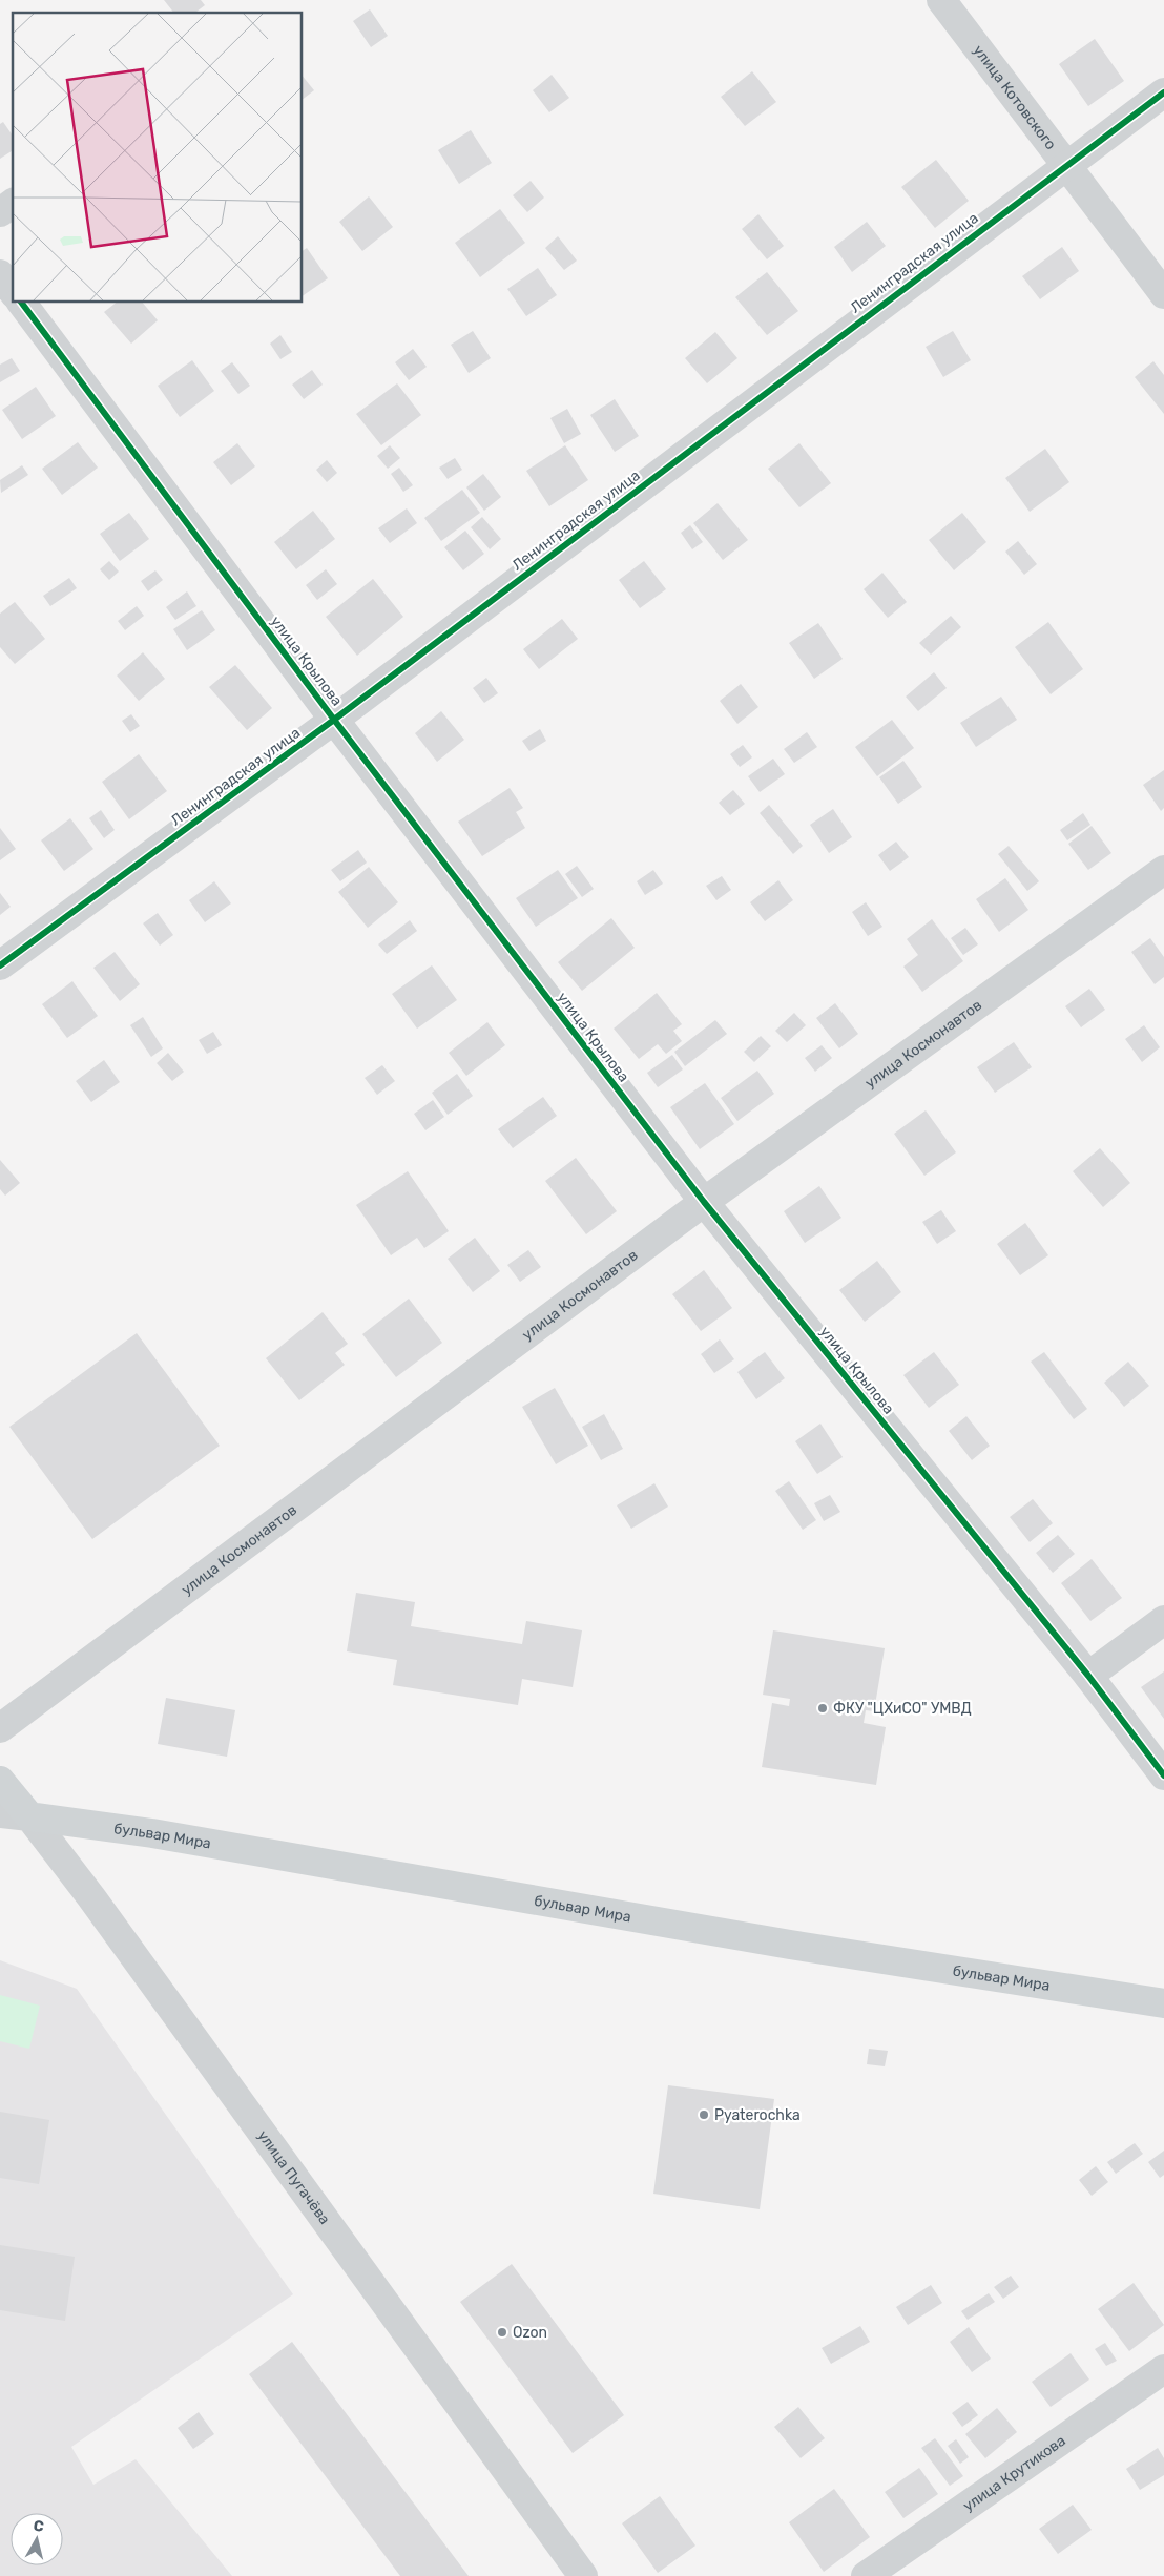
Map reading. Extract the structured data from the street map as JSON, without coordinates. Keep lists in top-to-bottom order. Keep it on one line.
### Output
{"streets":{"main road":["бульвар Мира","улица Пугачёва"],"street":["улица Котовского","Ленинградская улица","улица Крылова","улица Космонавтов","улица Крутикова"]},"crossings":[["улица Котовского","Ленинградская улица"],["Ленинградская улица","улица Крылова"],["улица Крылова","улица Космонавтов"],["бульвар Мира","улица Пугачёва"]],"places":["ФКУ \"ЦХиСО\" УМВД","Pyaterochka","Ozon"],"north":"top"}
